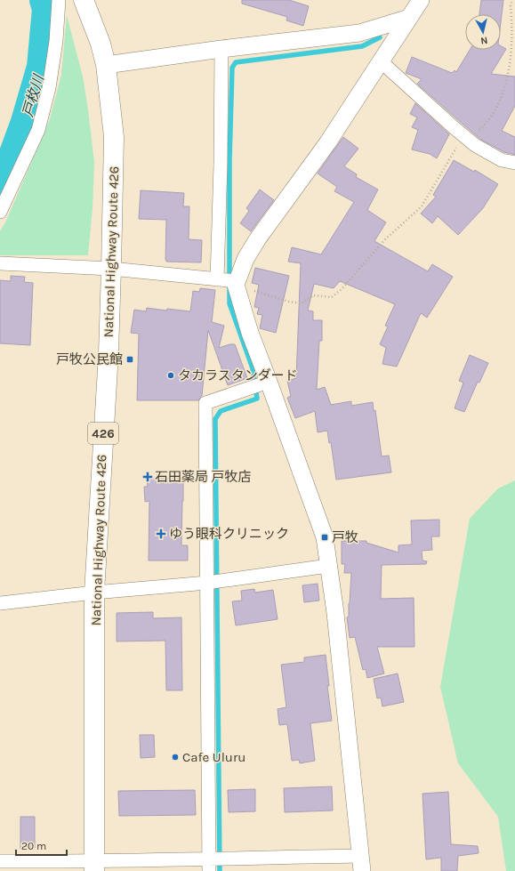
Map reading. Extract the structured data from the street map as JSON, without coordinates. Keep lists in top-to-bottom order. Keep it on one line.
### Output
{"streets":{"highway":["National Highway Route 426","426"]},"water":["戸枚川"],"places":{"transit":["戸牧公民館","戸牧"],"other":["タカラスタンダード","Cafe Uluru"],"health":["石田薬局 戸牧店","ゆう眼科クリニック"]},"scale_bar":"20 m","north":"bottom"}
